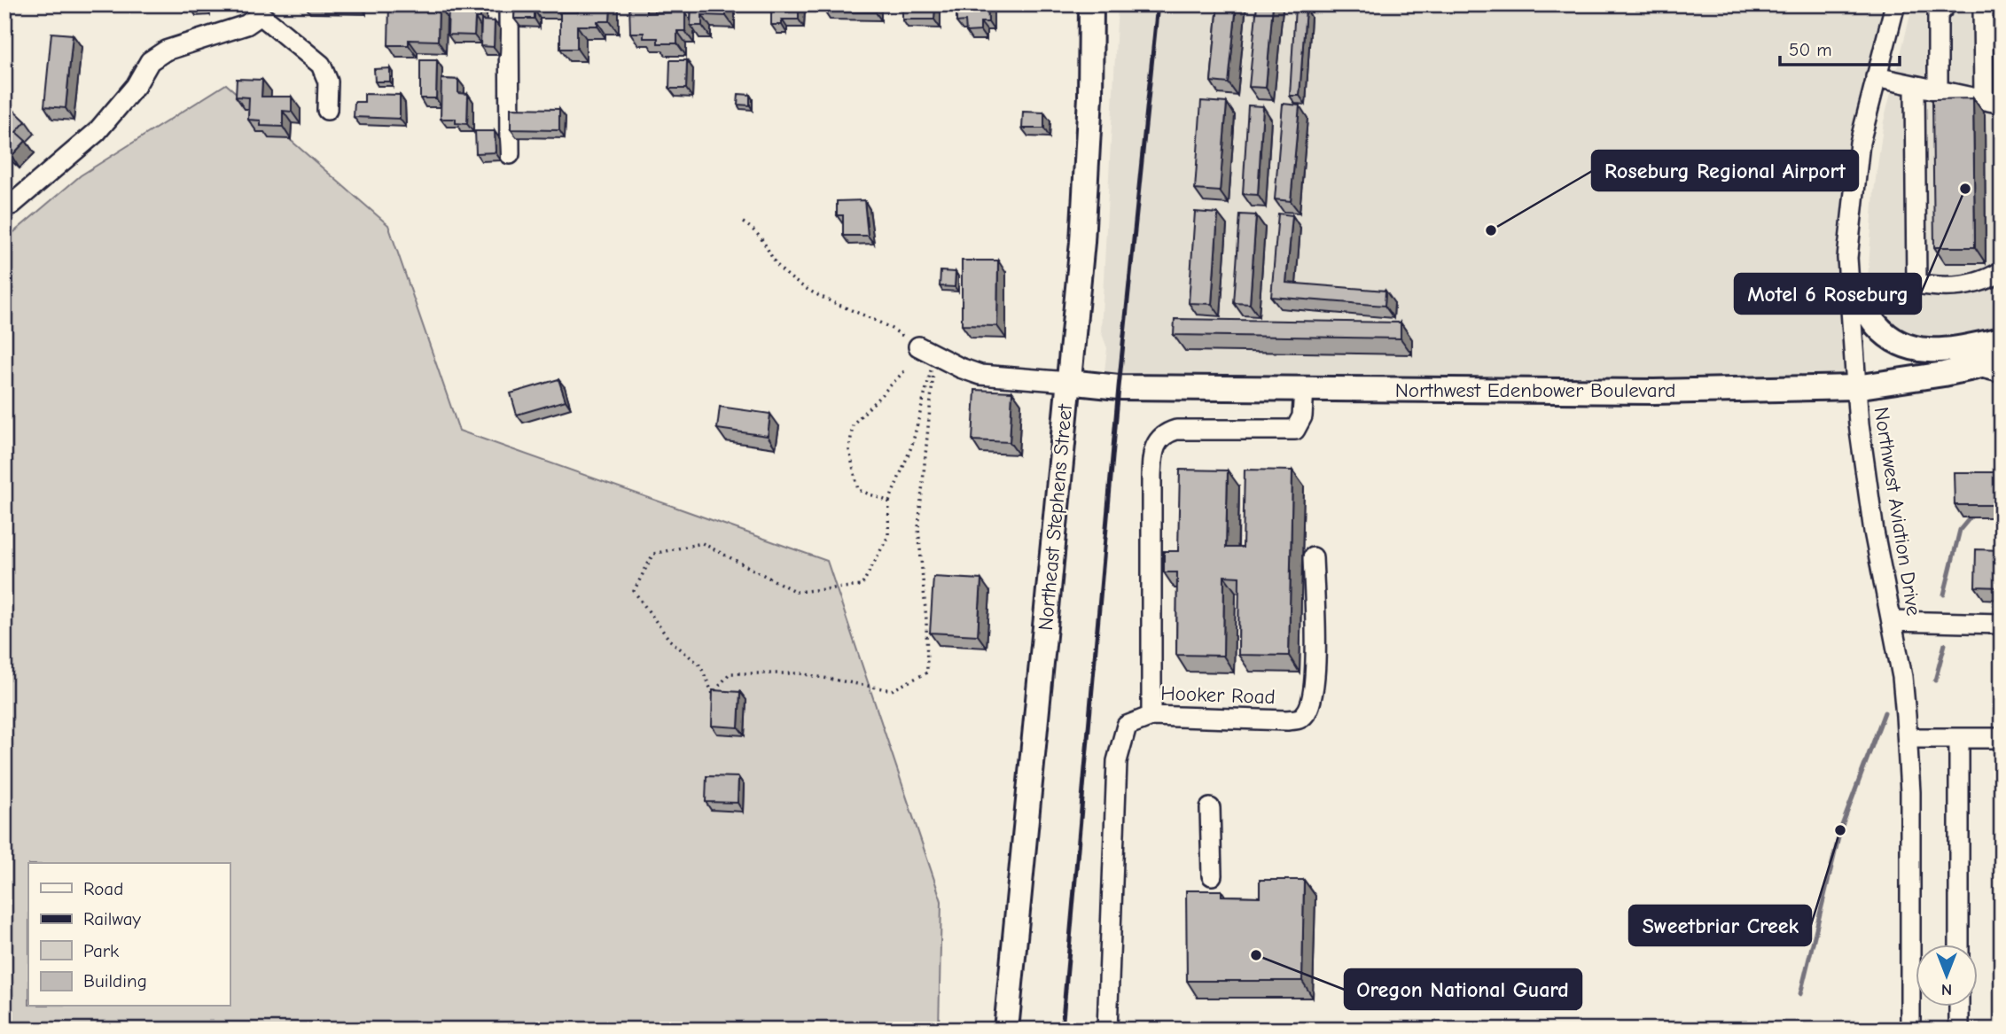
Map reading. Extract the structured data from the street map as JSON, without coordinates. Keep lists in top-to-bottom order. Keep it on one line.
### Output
{"streets":{"main road":["Northwest Edenbower Boulevard","Northeast Stephens Street"],"street":["Northwest Aviation Drive","Hooker Road"]},"crossings":[["Northwest Edenbower Boulevard","Northwest Aviation Drive"],["Northwest Edenbower Boulevard","Northeast Stephens Street"]],"places":["Motel 6 Roseburg","Roseburg Regional Airport","Sweetbriar Creek","Oregon National Guard"],"legend":["Road","Railway","Park","Building"],"scale_bar":"50 m","north":"bottom"}
